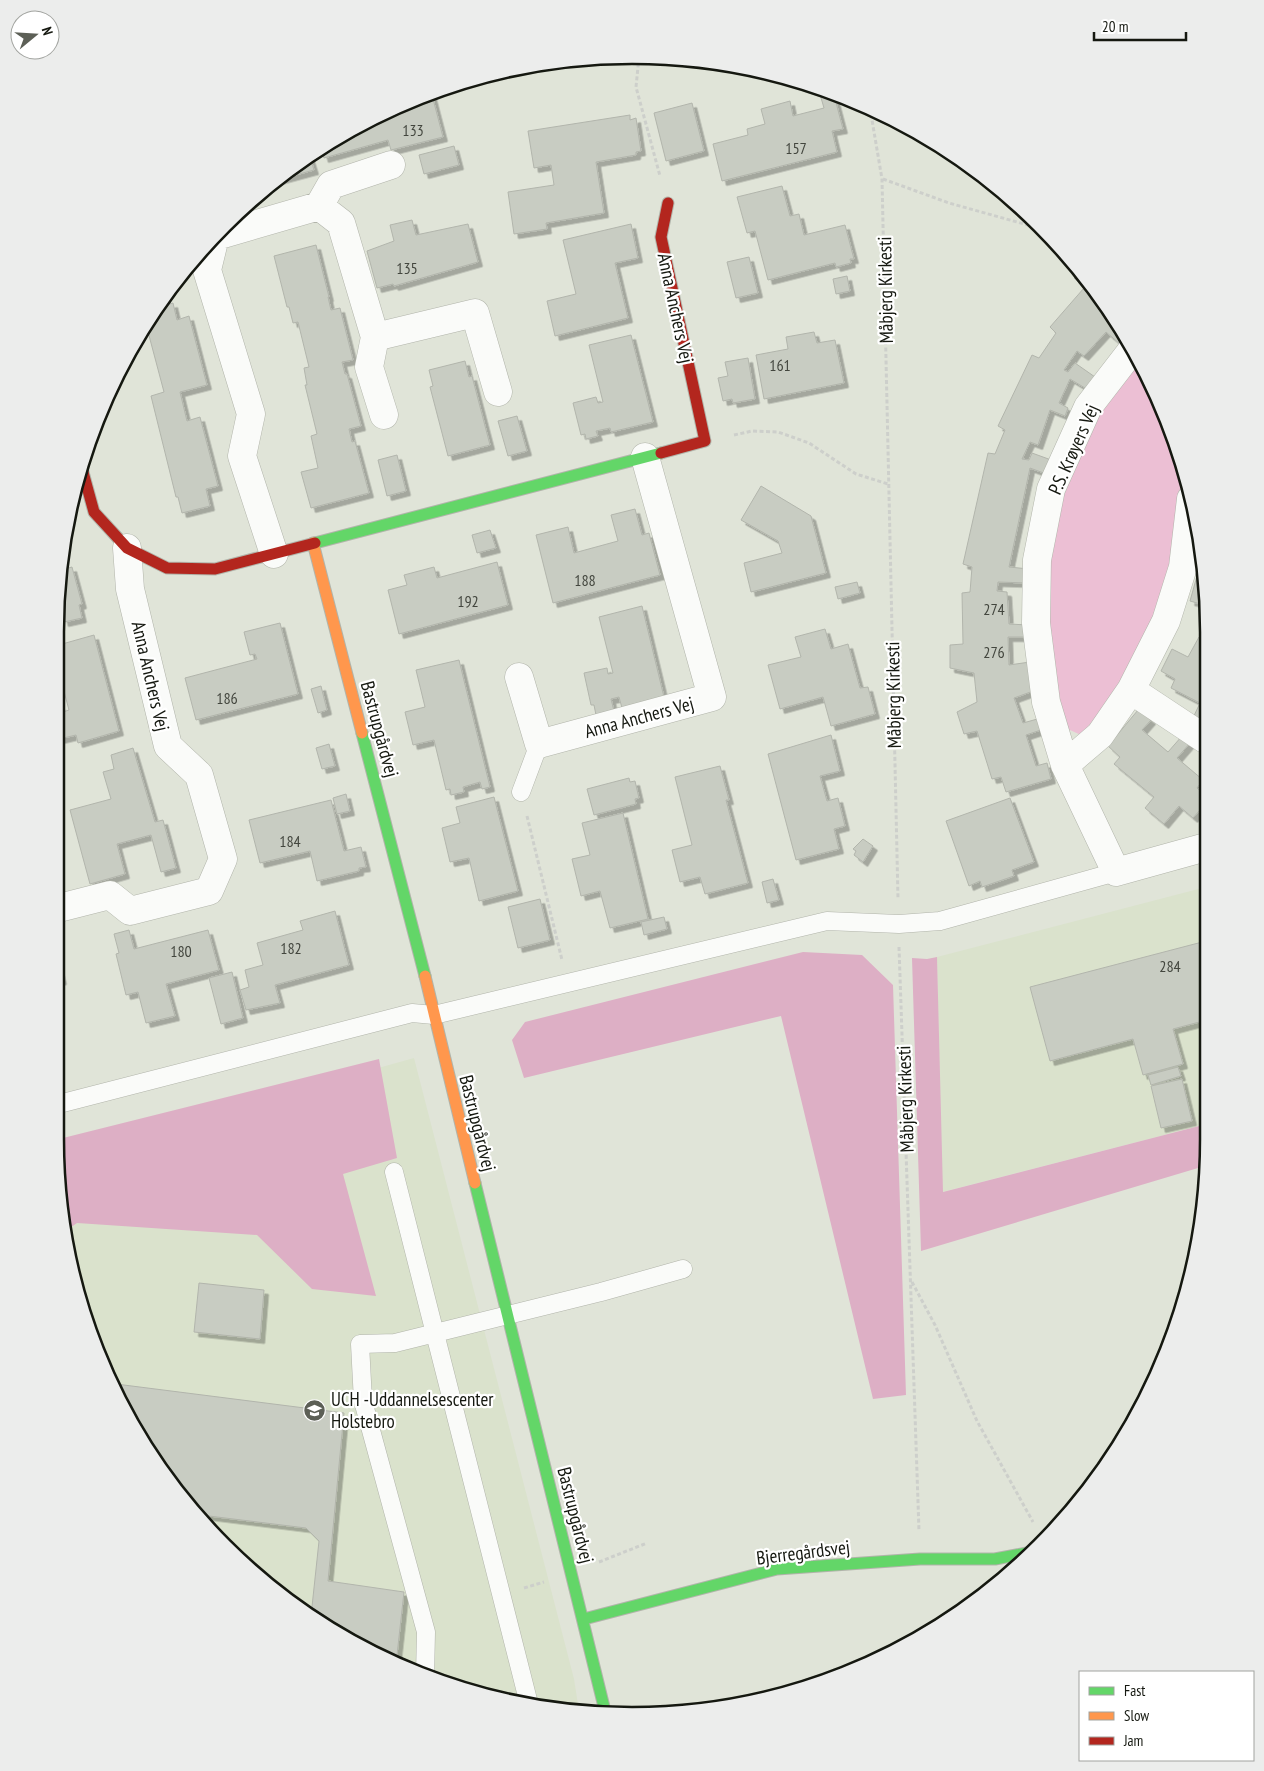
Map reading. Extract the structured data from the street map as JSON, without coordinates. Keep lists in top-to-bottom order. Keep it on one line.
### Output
{"streets":{"street":["Anna Anchers Vej","P.S. Krøyers Vej","Bastrupgårdvej","Bjerregårdsvej"],"path":["Måbjerg Kirkesti"]},"crossings":[["Måbjerg Kirkesti","Bjerregårdsvej"],["Bastrupgårdvej","Bjerregårdsvej"]],"places":{"school or university":["UCH -Uddannelsescenter Holstebro"]},"house_numbers":["133","157","135","161","188","192","274","276","186","184","182","180","284"],"legend":["Fast","Slow","Jam"],"scale_bar":"20 m","north":"right"}
